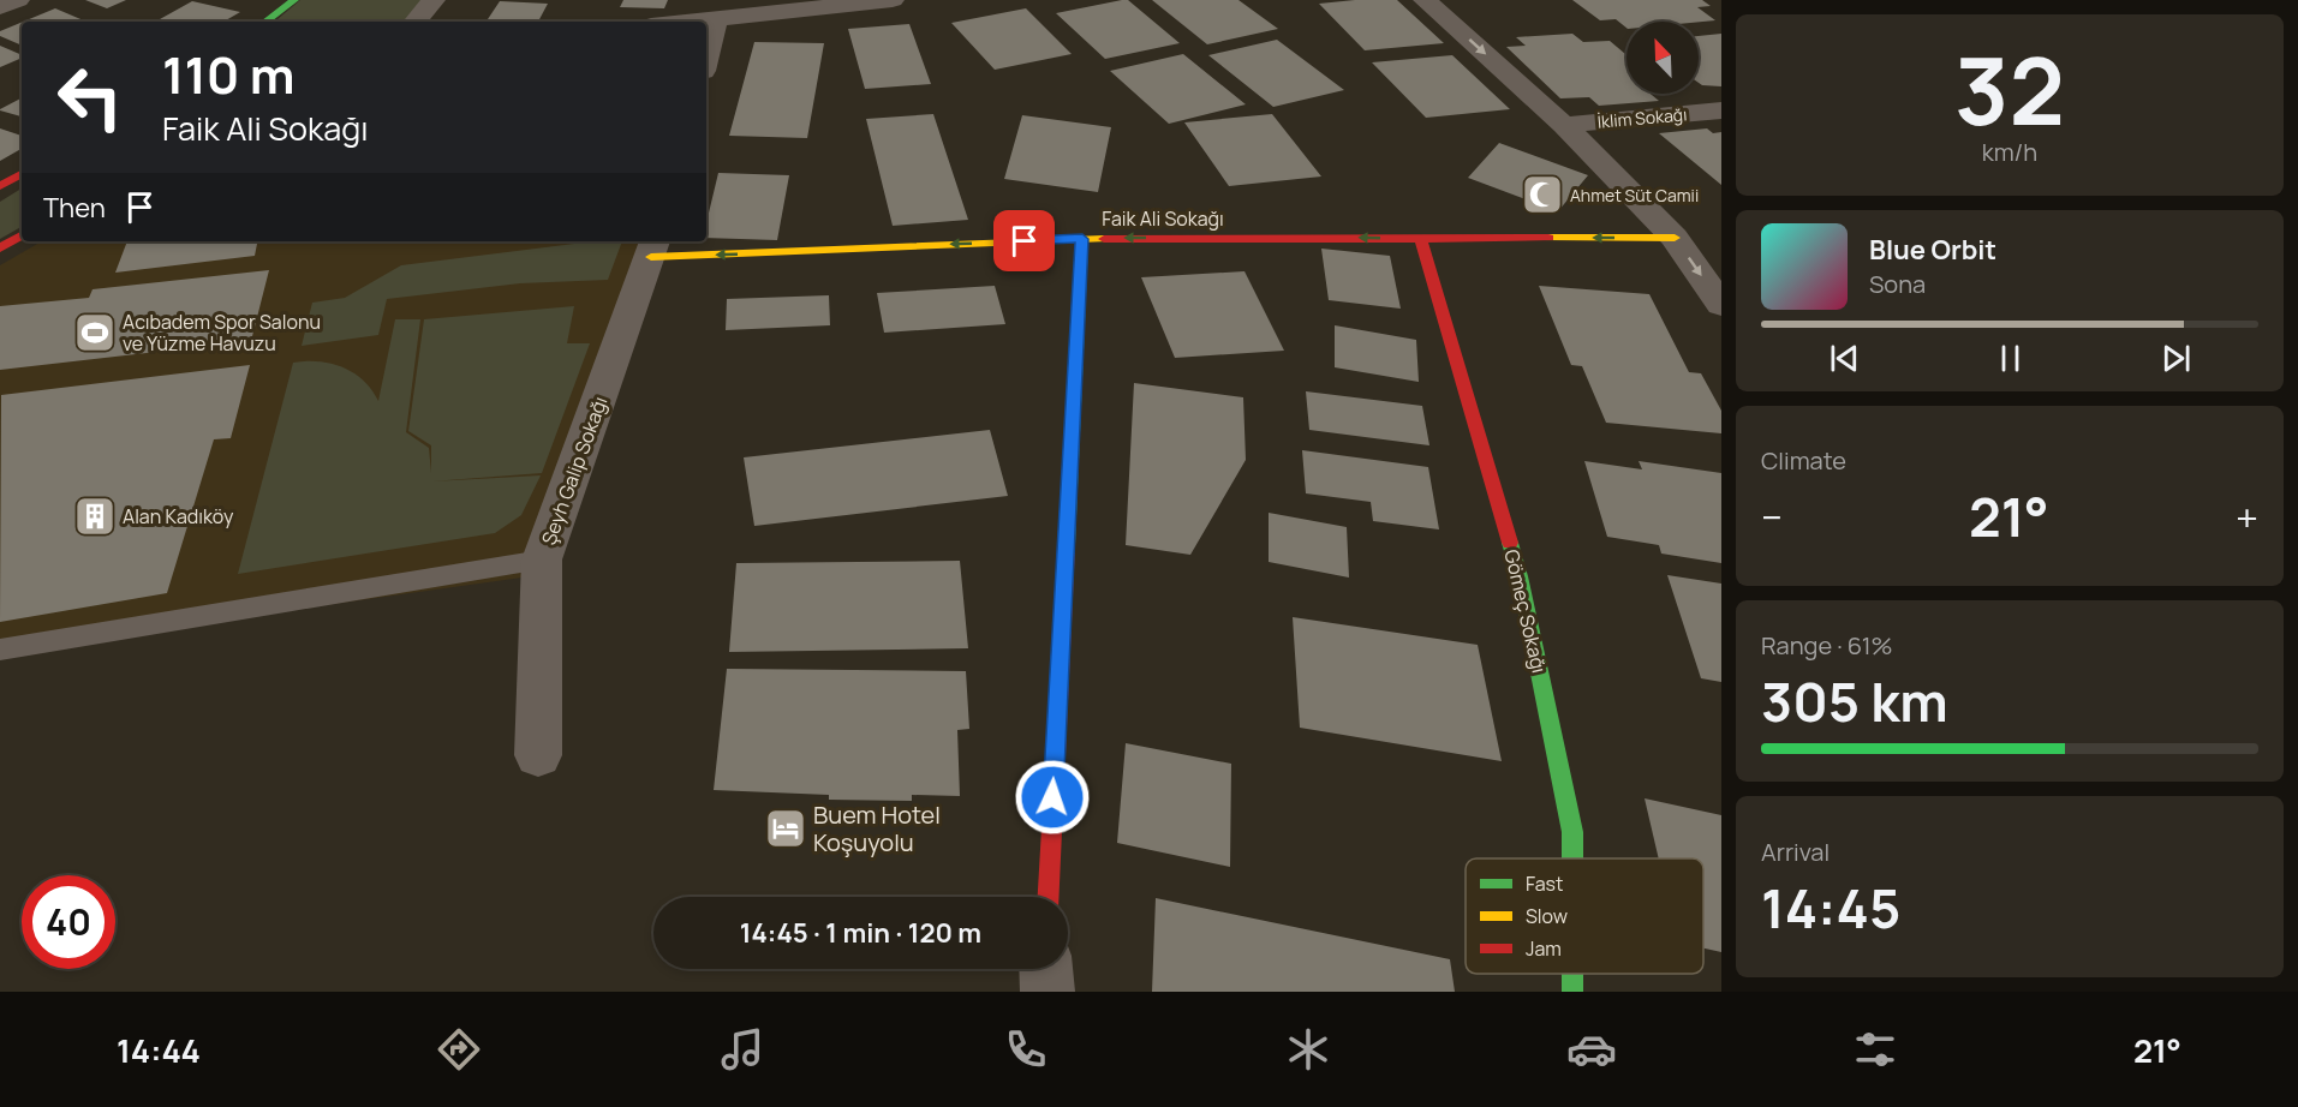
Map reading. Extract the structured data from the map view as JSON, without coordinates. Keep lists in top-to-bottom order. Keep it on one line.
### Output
{"streets":{"street":["İklim Sokağı","Faik Ali Sokağı","Şeyh Galip Sokağı","Gömeç Sokağı"]},"crossings":[["Faik Ali Sokağı","Şeyh Galip Sokağı"],["Faik Ali Sokağı","Gömeç Sokağı"]],"one_way":["Faik Ali Sokağı"],"places":{"mosque":["Ahmet Süt Camii"],"sports":["Acıbadem Spor Salonu ve Yüzme Havuzu"],"building":["Alan Kadıköy"],"hotel":["Buem Hotel Koşuyolu"]},"legend":["Fast","Slow","Jam"],"north":"top left","page":{"tile":[["32","km/h"],"Climate",["Range · 61%","305 km"],["Arrival","14:45"]],"turn":["110 m","Faik Ali Sokağı"],"then":"Then","song":["Blue Orbit","Sona"],"heat":["−","21°","+"],"limit":"40","trip":"14:45 · 1 min · 120 m","tabs":["14:44","21°"]}}
